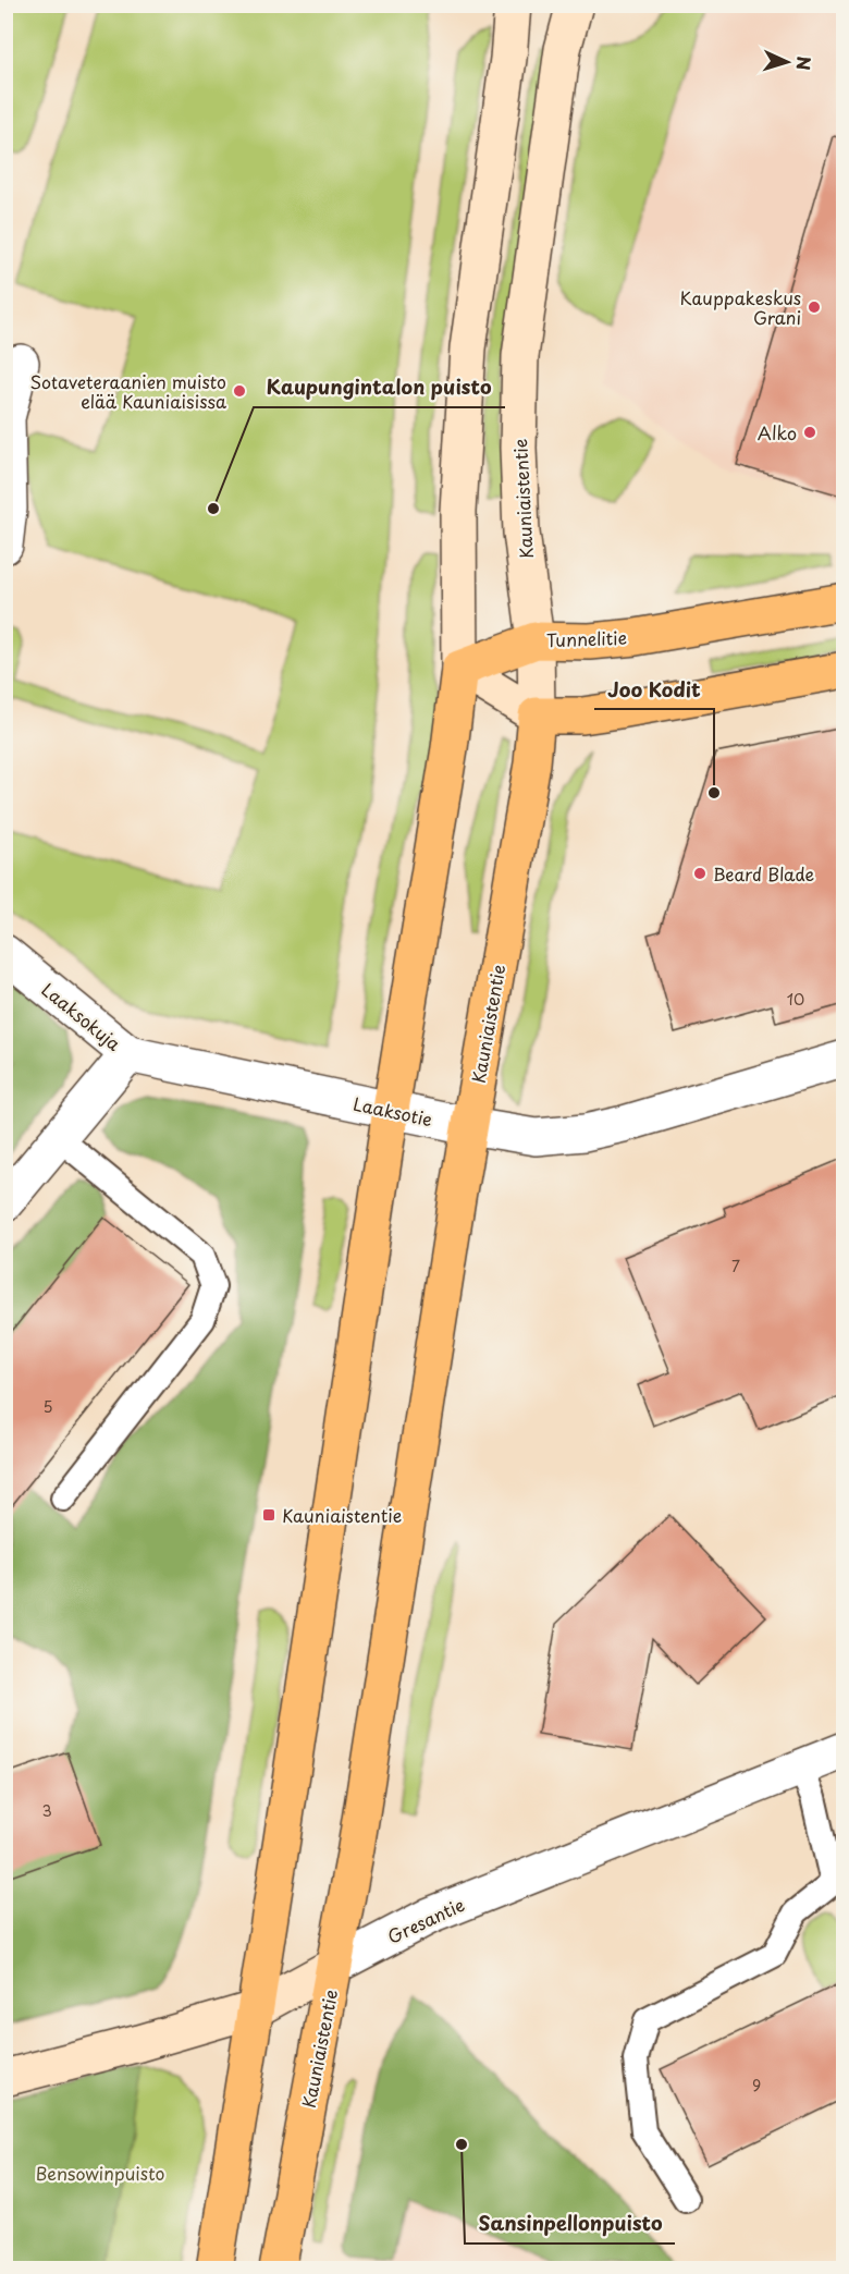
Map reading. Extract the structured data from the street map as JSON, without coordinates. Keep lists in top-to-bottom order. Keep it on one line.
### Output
{"streets":{"main road":["Kauniaistentie","Tunnelitie","Gresantie"],"street":["Laaksokuja","Laaksotie"]},"crossings":[["Kauniaistentie","Tunnelitie"],["Kauniaistentie","Laaksotie"],["Kauniaistentie","Gresantie"],["Laaksokuja","Laaksotie"]],"parks":["Bensowinpuisto"],"places":{"other":["Kauppakeskus Grani","Sotaveteraanien muisto elää Kauniaisissa","Alko","Kaupungintalon puisto","Joo Kodit","Beard Blade","Sansinpellonpuisto"],"transit":["Kauniaistentie"]},"house_numbers":["10","7","5","3","9"],"north":"right"}
